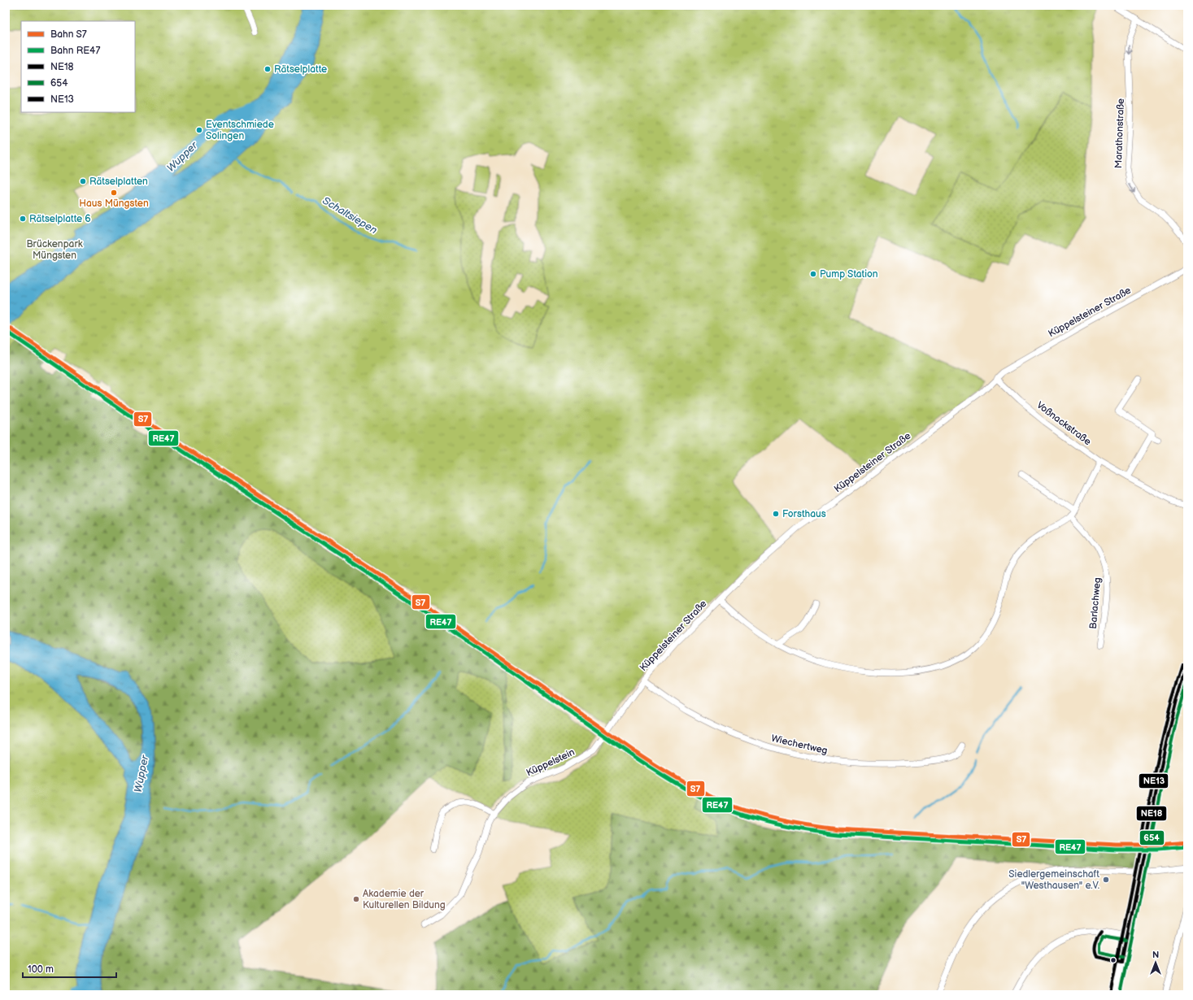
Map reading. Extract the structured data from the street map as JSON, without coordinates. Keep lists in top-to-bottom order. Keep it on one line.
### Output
{"streets":{"street":["Marathonstraße","Küppelsteiner Straße","Voßnackstraße","Barlachweg","Wiechertweg","Küppelstein"]},"crossings":[["Küppelsteiner Straße","Voßnackstraße"],["Küppelsteiner Straße","Wiechertweg"],["Küppelsteiner Straße","Küppelstein"]],"one_way":["Marathonstraße"],"water":["Wupper","Schaltsiepen"],"parks":["Brückenpark Müngsten"],"places":["Rätselplatte","Eventschmiede Solingen","Rätselplatten","Haus Müngsten","Rätselplatte 6","Pump Station","Forsthaus","Siedlergemeinschaft \"Westhausen\" e.V.","Akademie der Kulturellen Bildung"],"lines":["rail line S7","rail line RE47","transit line NE13","transit line NE18","transit line 654"],"legend":["Bahn S7","Bahn RE47","NE18","654","NE13"],"scale_bar":"100 m","north":"top"}
